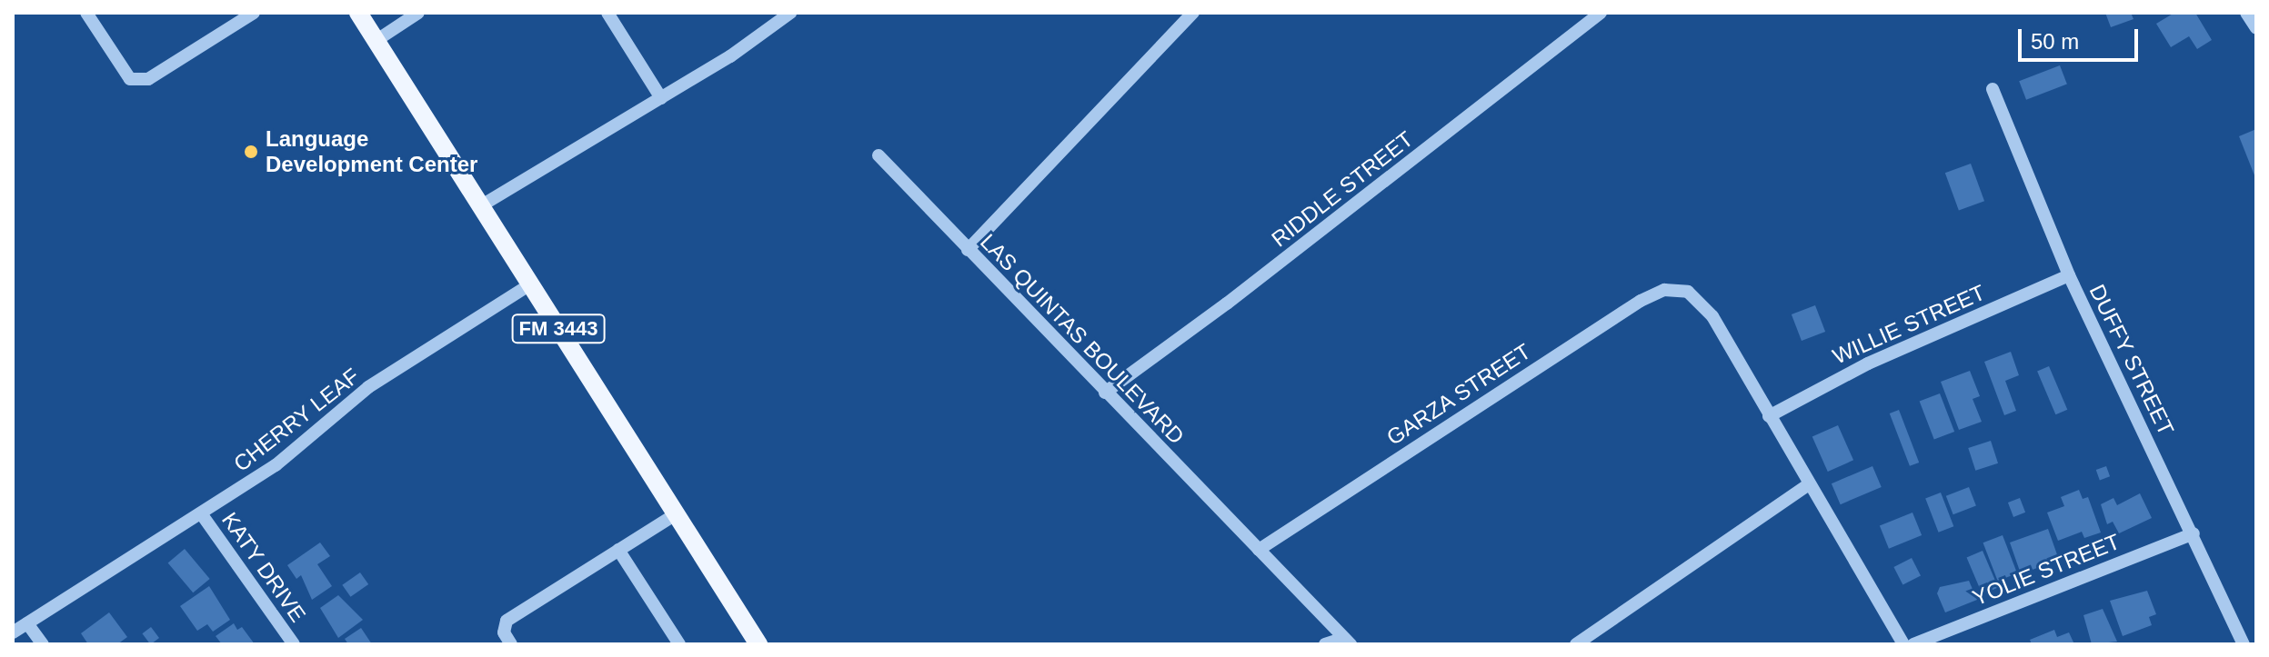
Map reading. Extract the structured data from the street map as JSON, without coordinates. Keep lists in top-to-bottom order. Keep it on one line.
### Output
{"streets":{"main road":["FM 3443"],"street":["RIDDLE STREET","WILLIE STREET","LAS QUINTAS BOULEVARD","DUFFY STREET","GARZA STREET","CHERRY LEAF","KATY DRIVE","YOLIE STREET"]},"crossings":[["RIDDLE STREET","LAS QUINTAS BOULEVARD"],["WILLIE STREET","DUFFY STREET"],["WILLIE STREET","GARZA STREET"],["FM 3443","CHERRY LEAF"],["LAS QUINTAS BOULEVARD","GARZA STREET"],["DUFFY STREET","YOLIE STREET"],["CHERRY LEAF","KATY DRIVE"]],"places":["Language Development Center"],"scale_bar":"50 m"}
